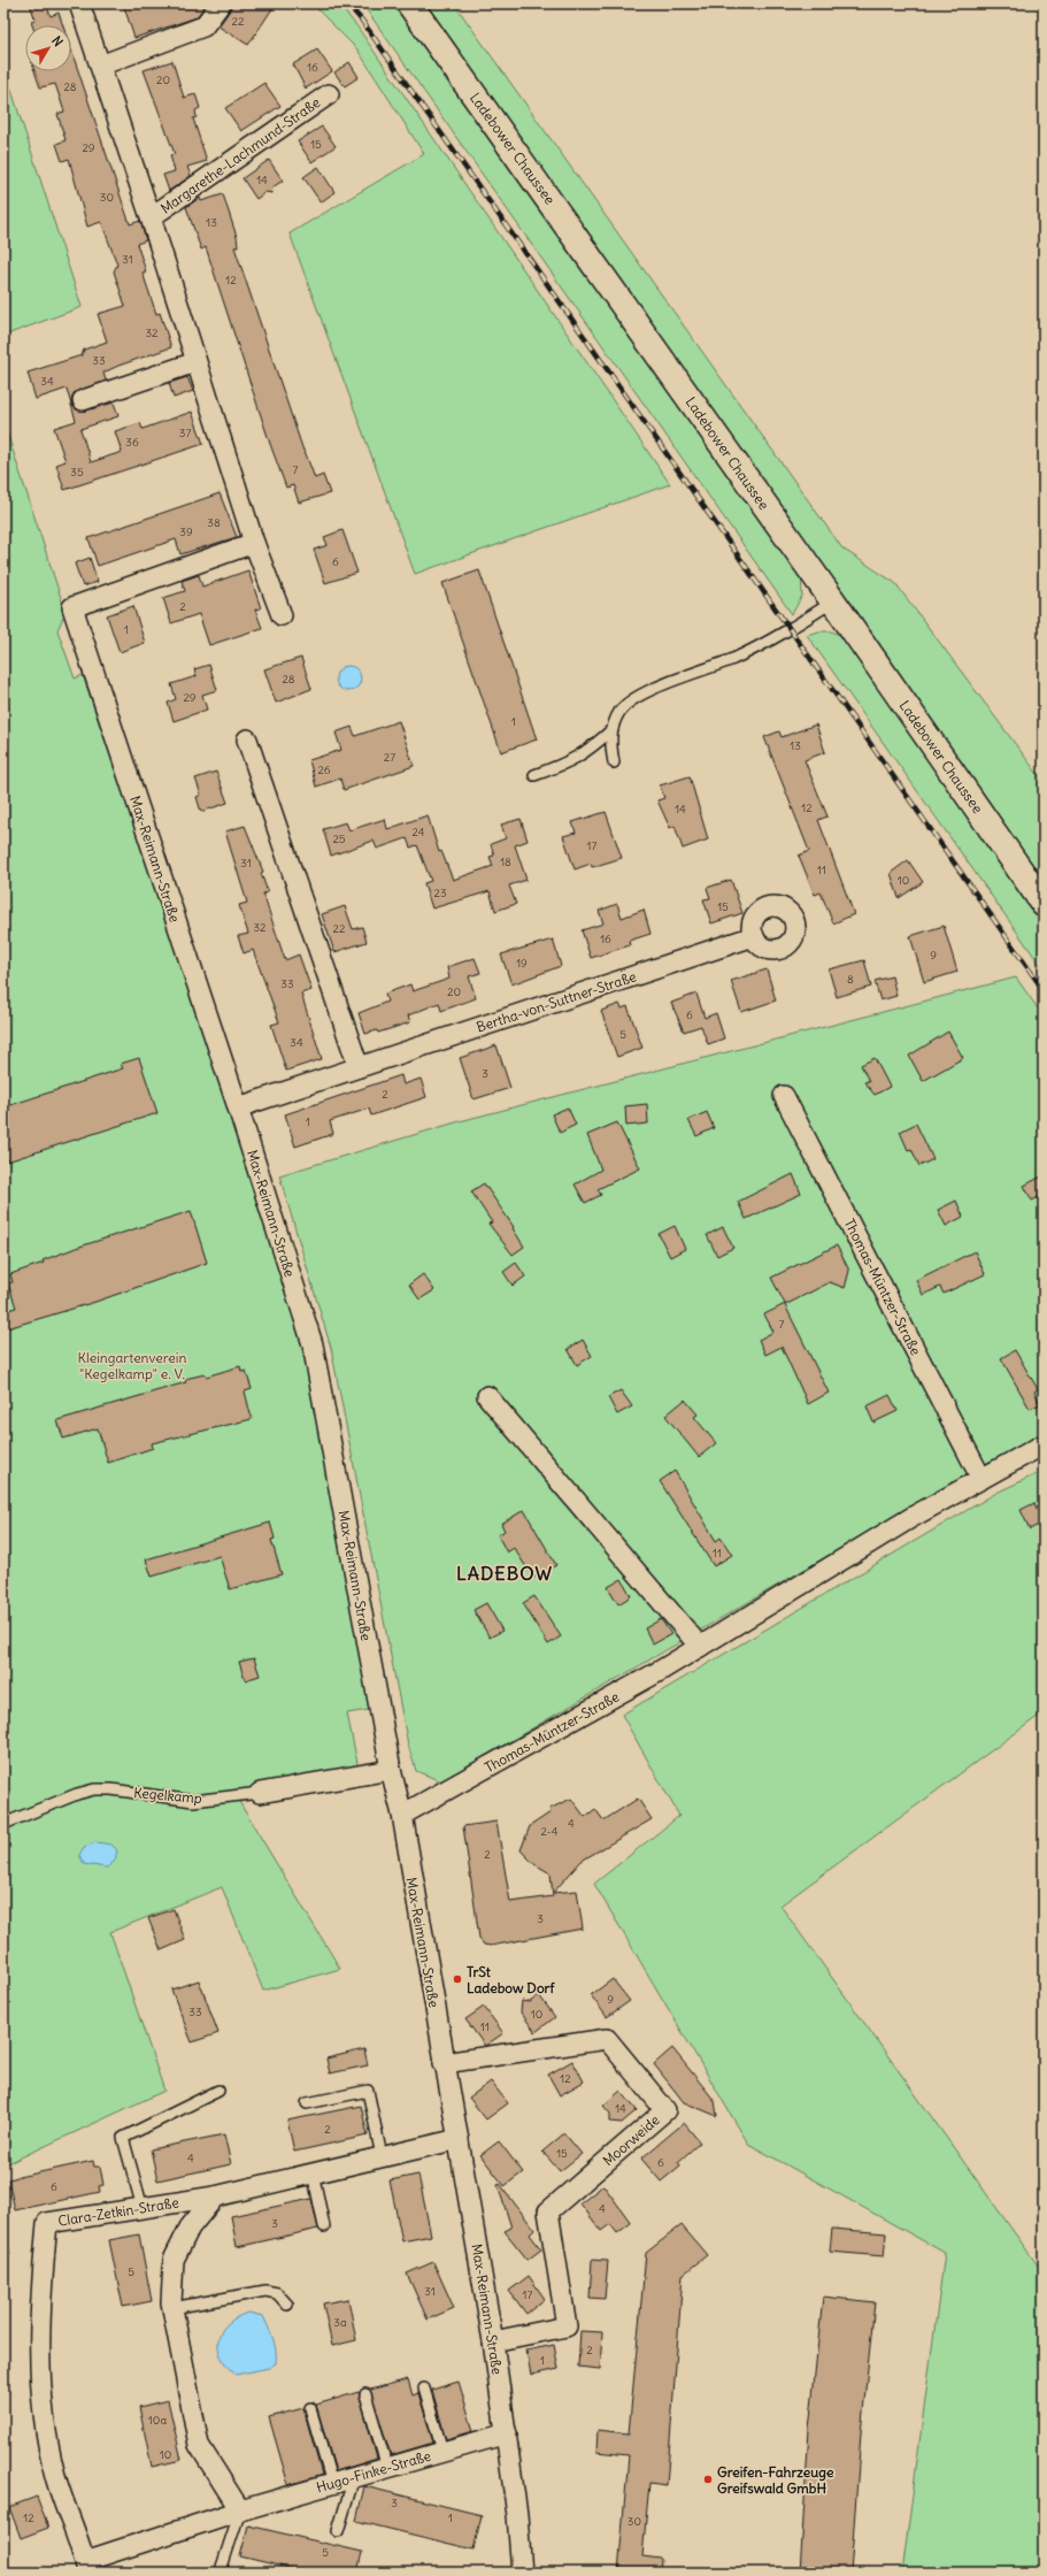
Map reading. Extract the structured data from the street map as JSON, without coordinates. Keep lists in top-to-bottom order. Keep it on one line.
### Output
{"streets":{"street":["Ladebower Chaussee","Margarethe-Lachmund-Straße","Max-Reimann-Straße","Bertha-von-Suttner-Straße","Thomas-Müntzer-Straße","Kegelkamp","Moorweide","Clara-Zetkin-Straße","Hugo-Finke-Straße"]},"crossings":[["Margarethe-Lachmund-Straße","Max-Reimann-Straße"],["Max-Reimann-Straße","Bertha-von-Suttner-Straße"],["Max-Reimann-Straße","Thomas-Müntzer-Straße"],["Max-Reimann-Straße","Kegelkamp"],["Max-Reimann-Straße","Moorweide"],["Max-Reimann-Straße","Clara-Zetkin-Straße"],["Max-Reimann-Straße","Hugo-Finke-Straße"],["Clara-Zetkin-Straße","Hugo-Finke-Straße"]],"districts":["LADEBOW"],"parks":["Kleingartenverein \"Kegelkamp\" e. V."],"places":["TrSt Ladebow Dorf","Greifen-Fahrzeuge Greifswald GmbH"],"house_numbers":["22","16","20","28","15","29","14","30","13","31","12","32","33","34","37","36","7","35","38","39","6","2","1","28","29","1","13","27","26","12","14","24","25","17","18","31","11","10","23","15","32","22","16","9","19","8","33","20","6","5","34","3","2","1","7","11","4","2-4","2","3","9","33","10","11","12","14","2","15","4","6","6","4","3","5","31","17","3a","2","1","10a","10","3","12","1","30","5"],"north":"top right"}
